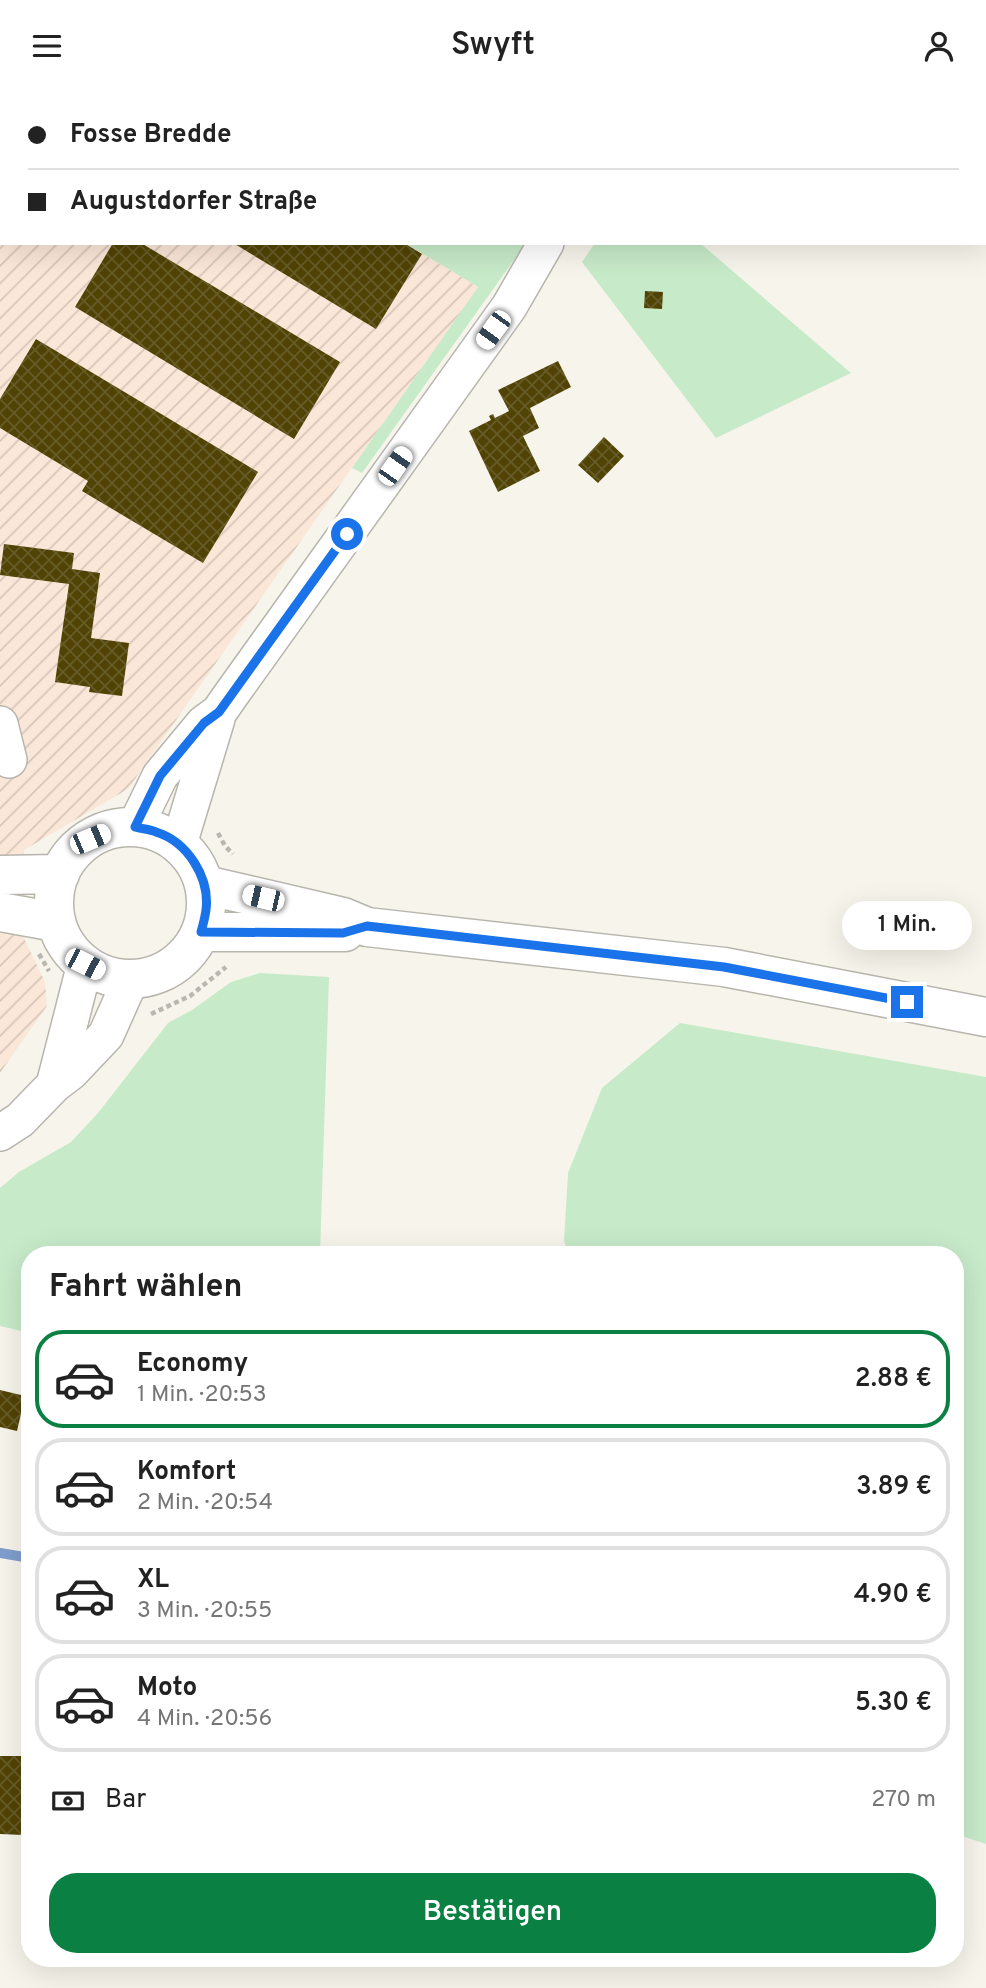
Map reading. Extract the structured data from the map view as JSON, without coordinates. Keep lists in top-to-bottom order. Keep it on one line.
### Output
{"page":{"header":"Swyft","banner":["Fosse Bredde","Augustdorfer Straße"],"bubble":"1 Min.","heading":"Fahrt wählen","list":[{"name":"Economy","note":"1 Min. · 20:53","value":"2.88 €"},{"name":"Komfort","note":"2 Min. · 20:54","value":"3.89 €"},{"name":"XL","note":"3 Min. · 20:55","value":"4.90 €"},{"name":"Moto","note":"4 Min. · 20:56","value":"5.30 €"}],"pay":["Bar","270 m"],"buttons":"Bestätigen"}}
